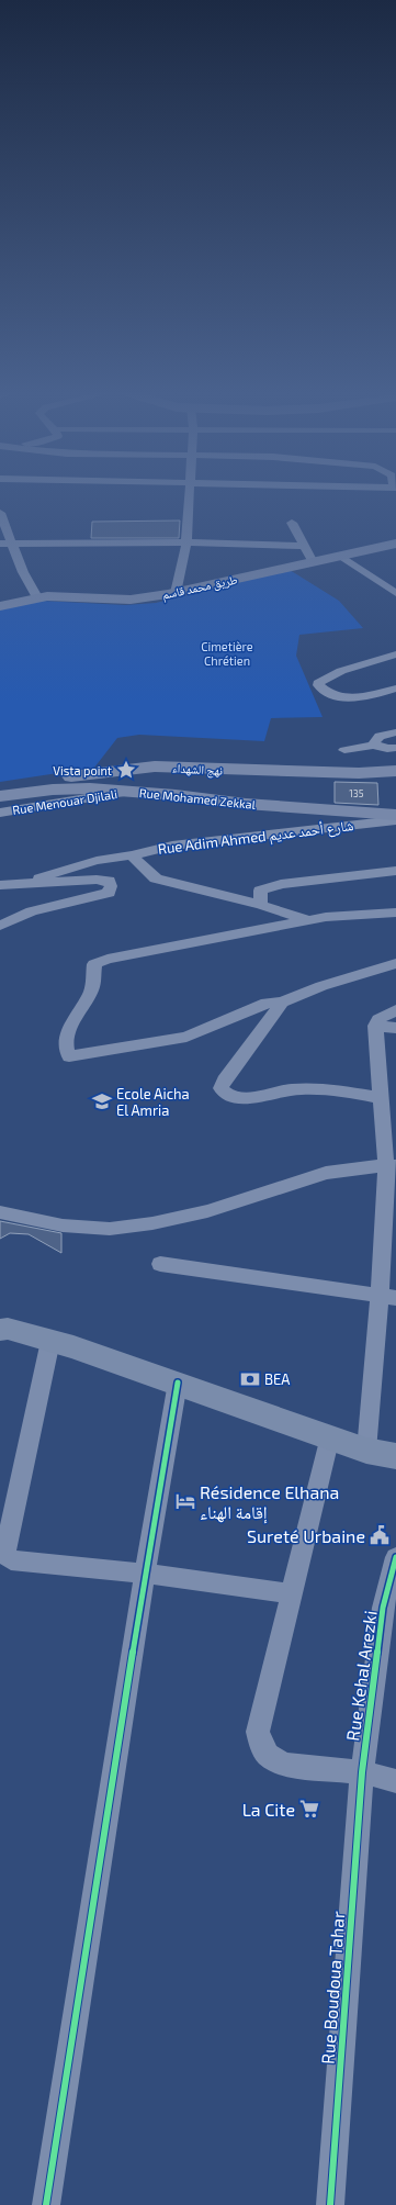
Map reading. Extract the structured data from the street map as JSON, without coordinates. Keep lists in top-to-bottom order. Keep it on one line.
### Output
{"streets":{"street":["طريق محمد قاسم","نهج الشهداء","Rue Mohamed Zekkal","Rue Menouar Djilali","Rue Adim Ahmed شارع أحمد عديم","Rue Kehal Arezki","Rue Boudoua Tahar"]},"crossings":[["Rue Mohamed Zekkal","Rue Menouar Djilali"],["Rue Kehal Arezki","Rue Boudoua Tahar"]],"parks":["Cimetière Chrétien"],"places":{"place":["Vista point"],"school or university":["Ecole Aicha El Amria"],"bank":["BEA"],"hotel":["Résidence Elhana إقامة الهناء"],"public building":["Sureté Urbaine"],"supermarket":["La Cite"]},"house_numbers":["135"]}
